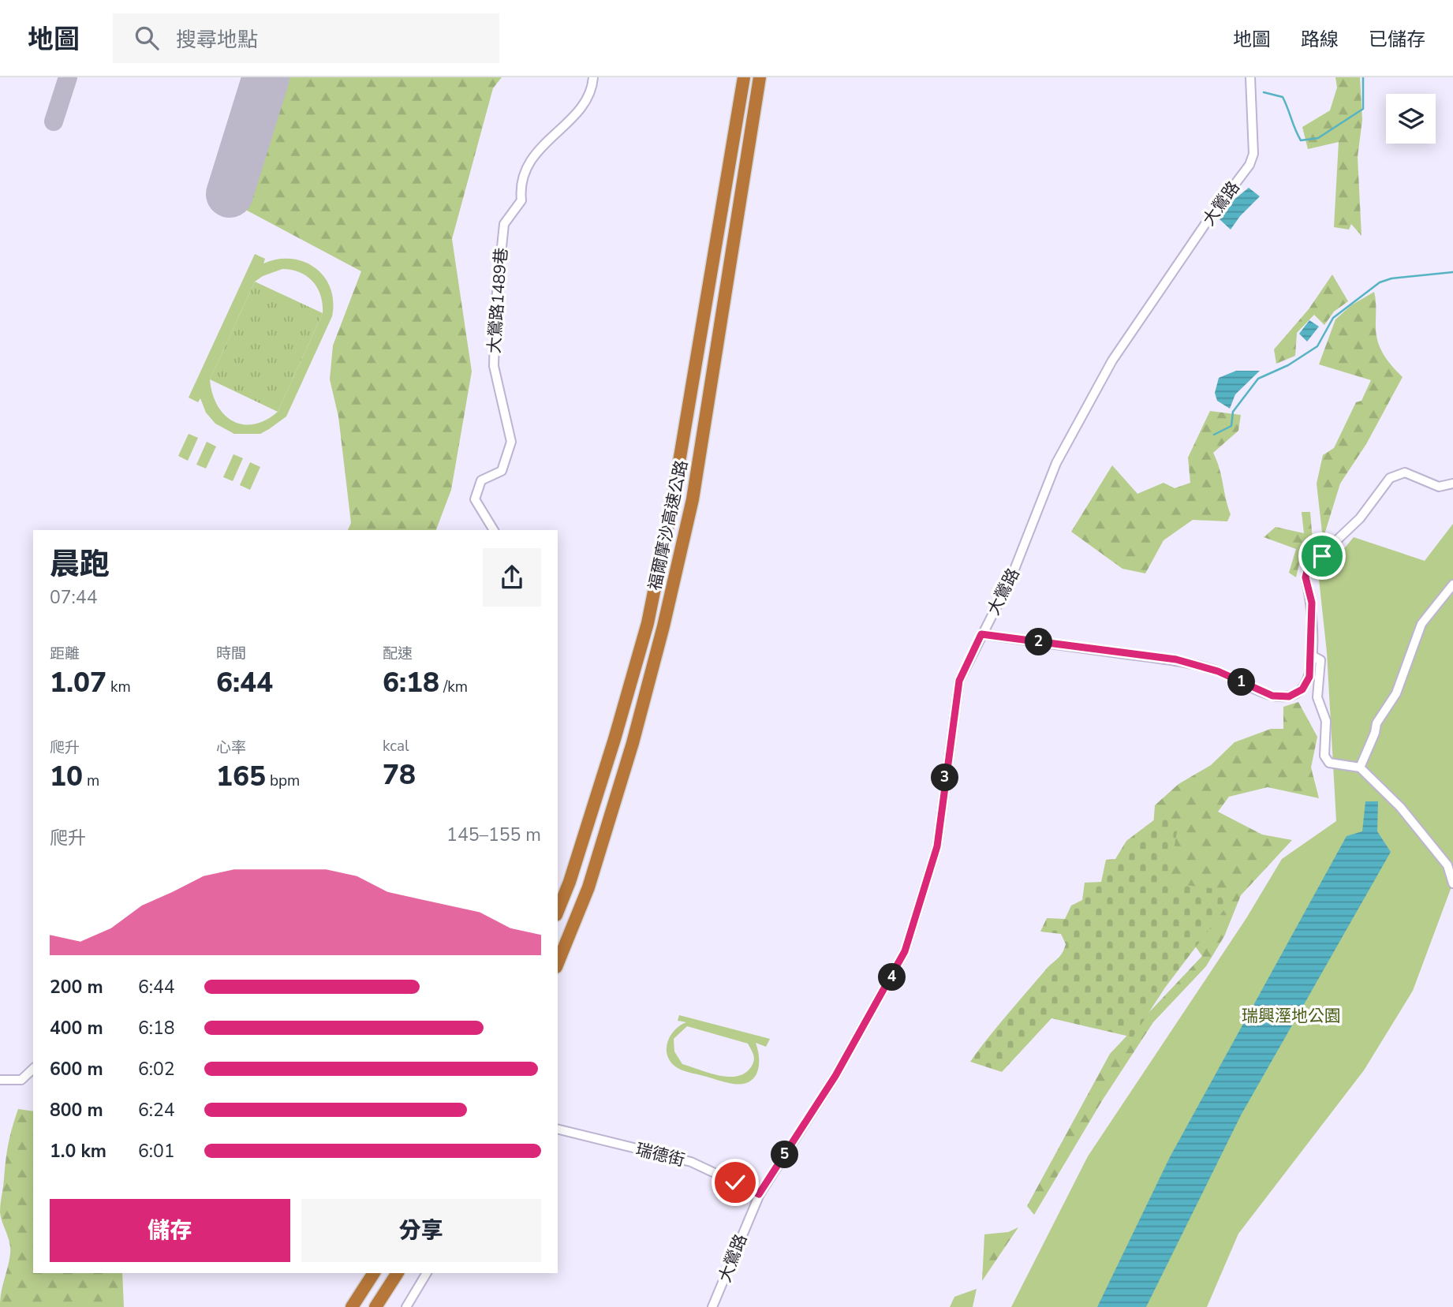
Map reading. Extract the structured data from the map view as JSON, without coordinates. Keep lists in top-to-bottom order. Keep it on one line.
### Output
{"streets":{"highway":["福爾摩沙高速公路"],"street":["大鶯路","大鶯路1489巷","瑞德街"]},"crossings":[["大鶯路","瑞德街"]],"parks":["瑞興溼地公園"],"page":{"header":"地圖","search":"搜尋地點","nav":["地圖","路線","已儲存"],"heading":["晨跑","07:44"],"stats":[["距離","1.07 km"],["時間","6:44"],["配速","6:18 /km"],["爬升","10 m"],["心率","165 bpm"],["kcal","78"]],"pins":["2","1","3","4","5"],"chart":["爬升","145–155 m"],"list":[{"name":"200 m","note":"6:44"},{"name":"400 m","note":"6:18"},{"name":"600 m","note":"6:02"},{"name":"800 m","note":"6:24"},{"name":"1.0 km","note":"6:01"}],"buttons":["儲存","分享"]}}
